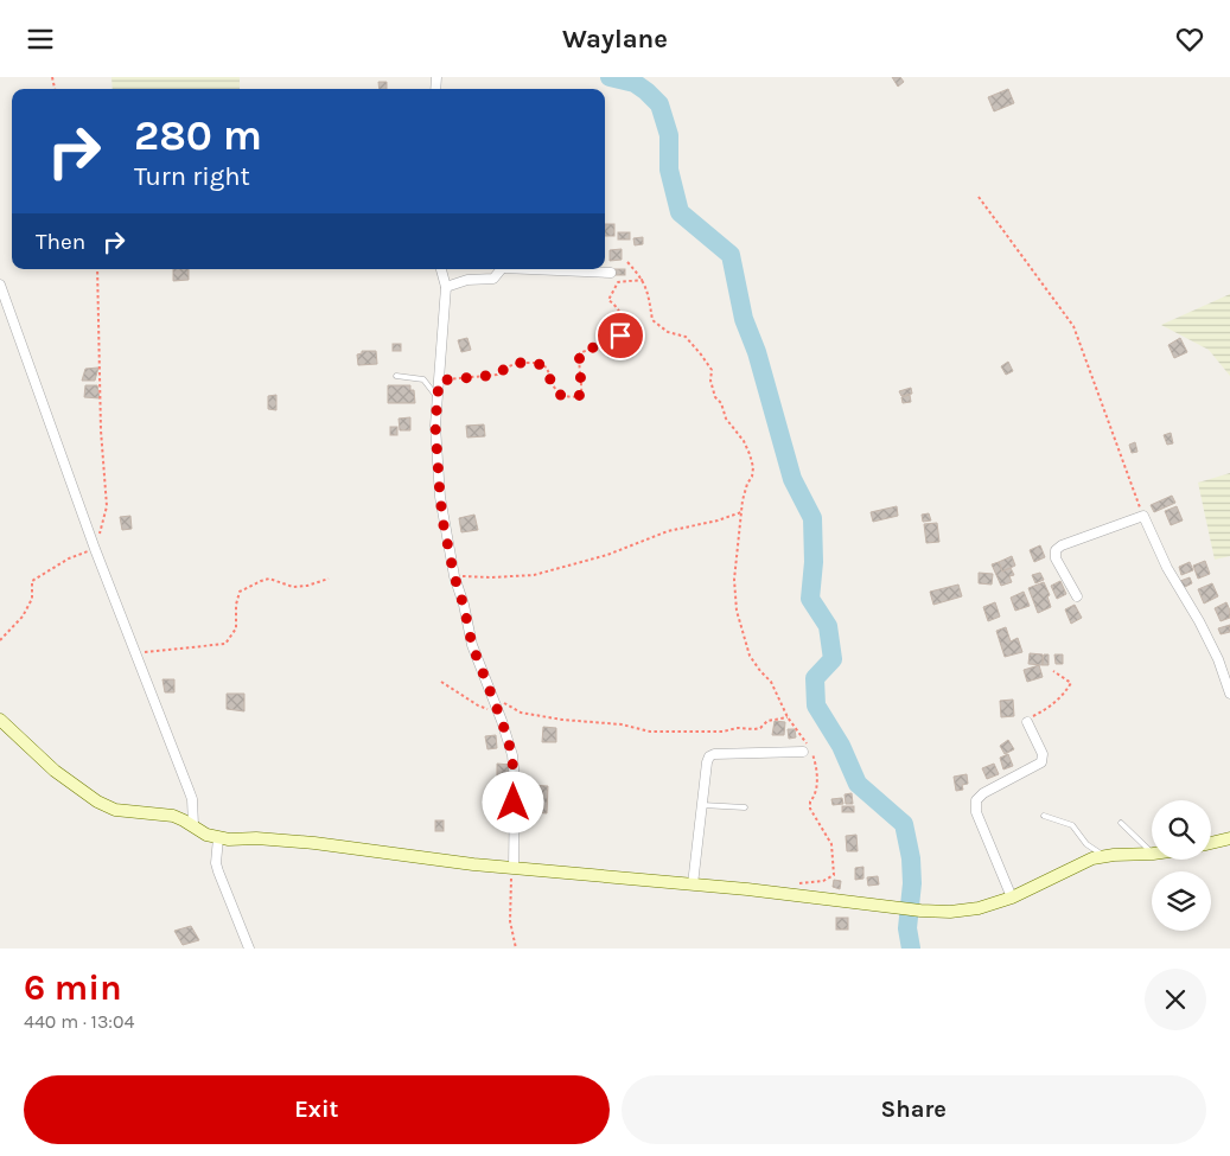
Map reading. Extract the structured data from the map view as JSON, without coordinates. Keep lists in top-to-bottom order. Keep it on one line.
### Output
{"page":{"header":"Waylane","turn":["280 m","Turn right"],"then":"Then","heading":["6 min","440 m · 13:04"],"buttons":["Exit","Share"]}}
